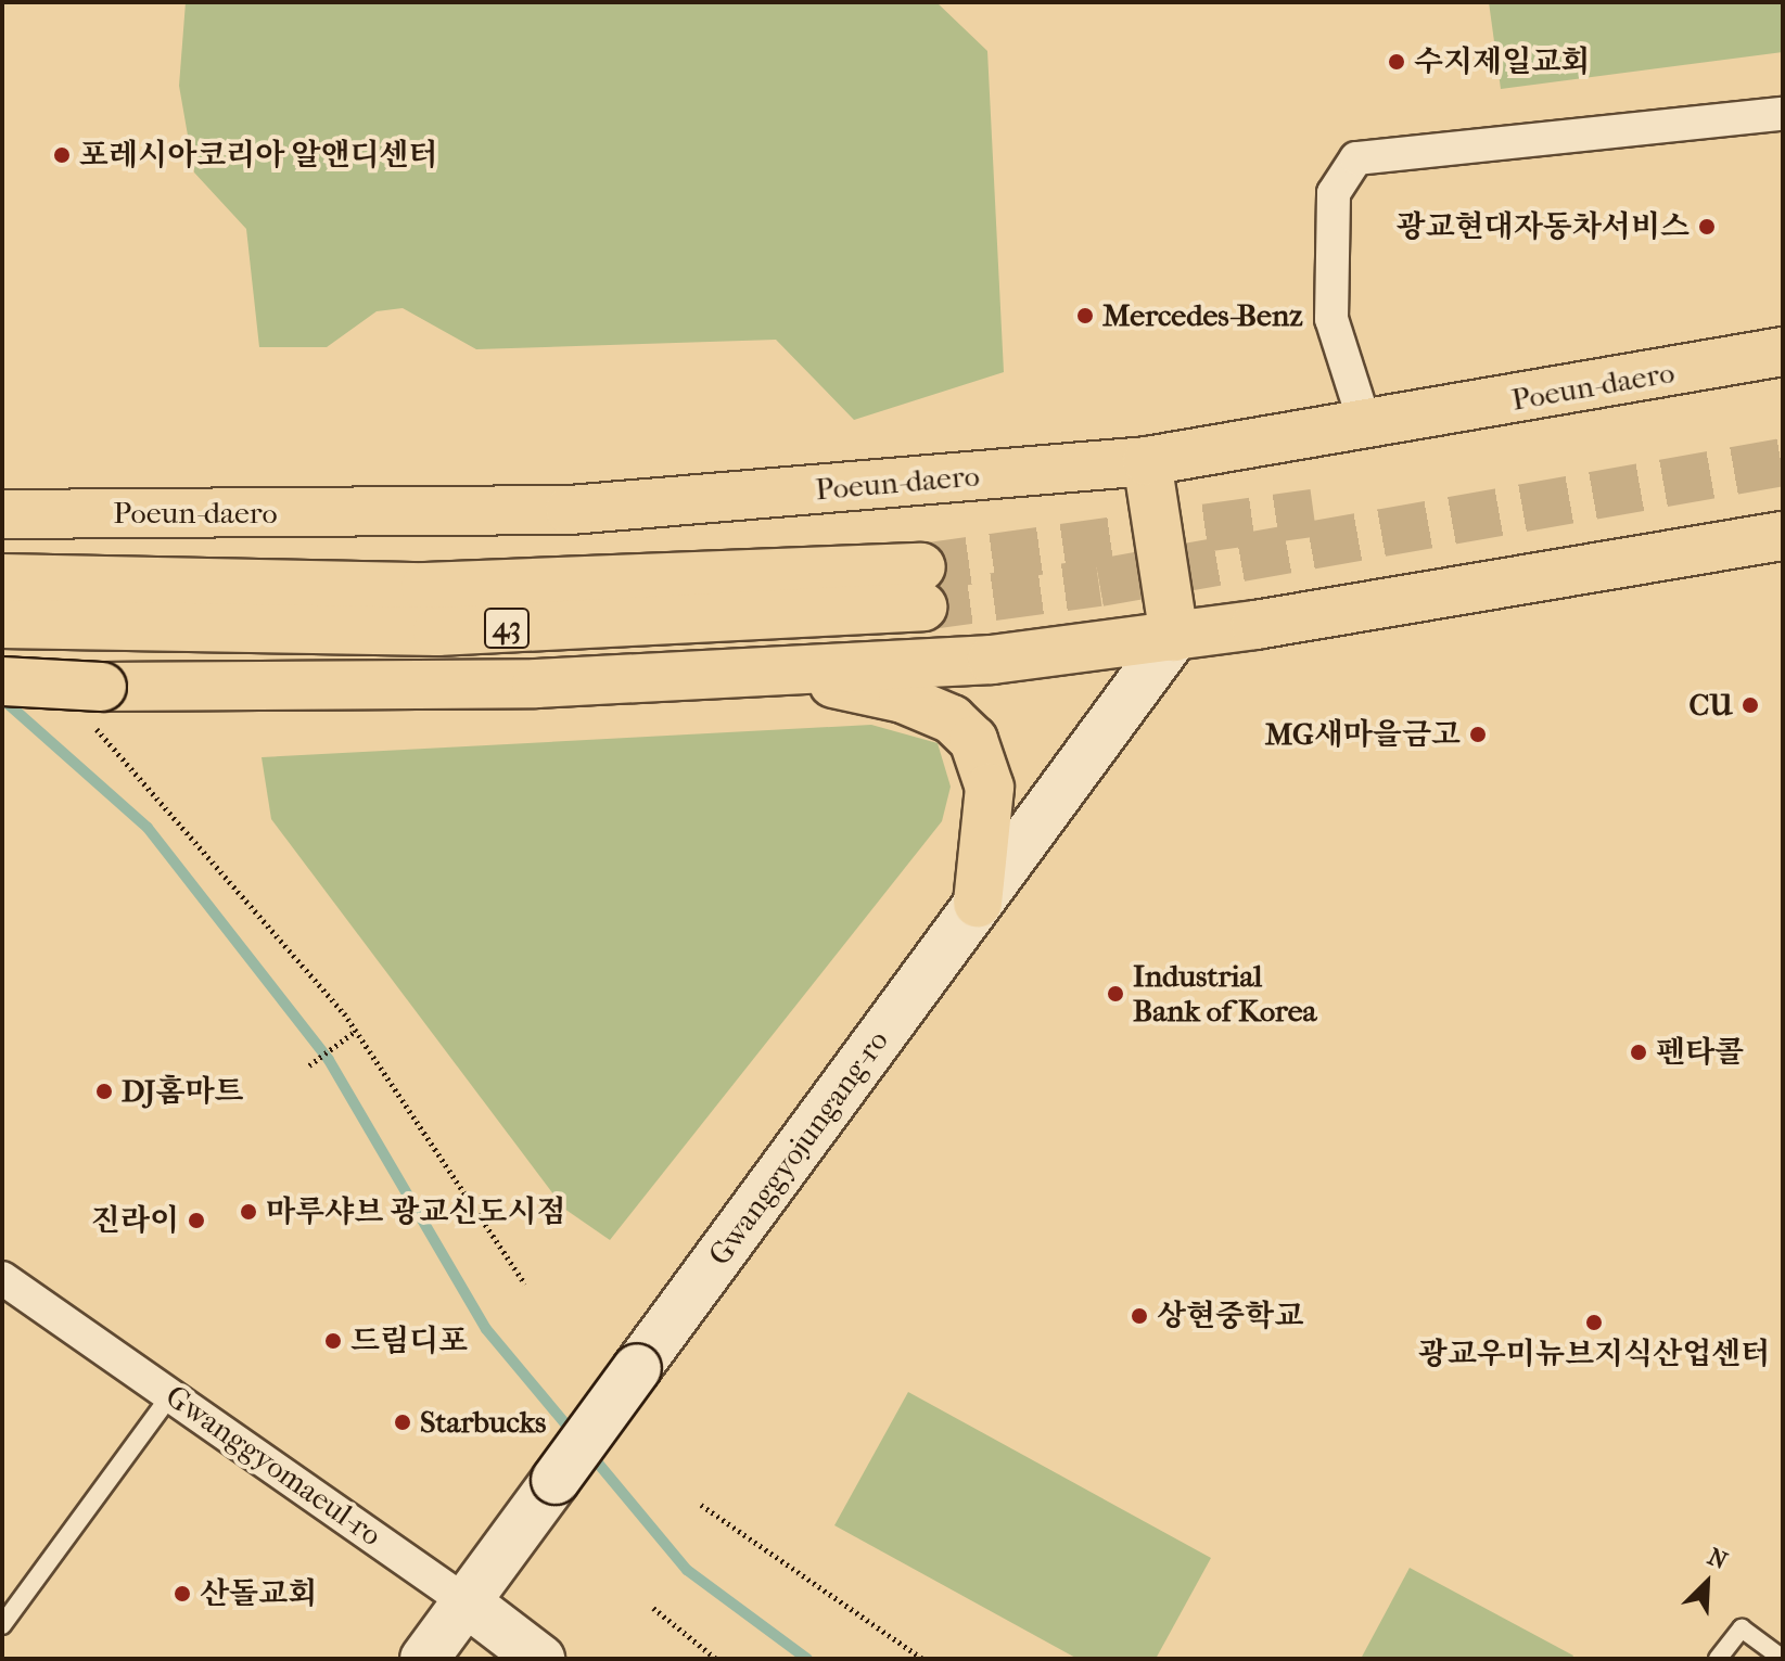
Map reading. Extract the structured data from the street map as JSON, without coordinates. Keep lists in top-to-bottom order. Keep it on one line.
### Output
{"streets":{"main road":["Poeun-daero","43","Gwanggyojungang-ro","Gwanggyomaeul-ro"]},"crossings":[["Gwanggyojungang-ro","Gwanggyomaeul-ro"]],"places":["수지제일교회","포레시아코리아 알앤디센터","광교현대자동차서비스","Mercedes-Benz","CU","MG새마을금고","Industrial Bank of Korea","펜타콜","DJ홈마트","마루샤브 광교신도시점","진라이","상현중학교","광교우미뉴브지식산업센터","드림디포","Starbucks","산돌교회"],"north":"top right"}
